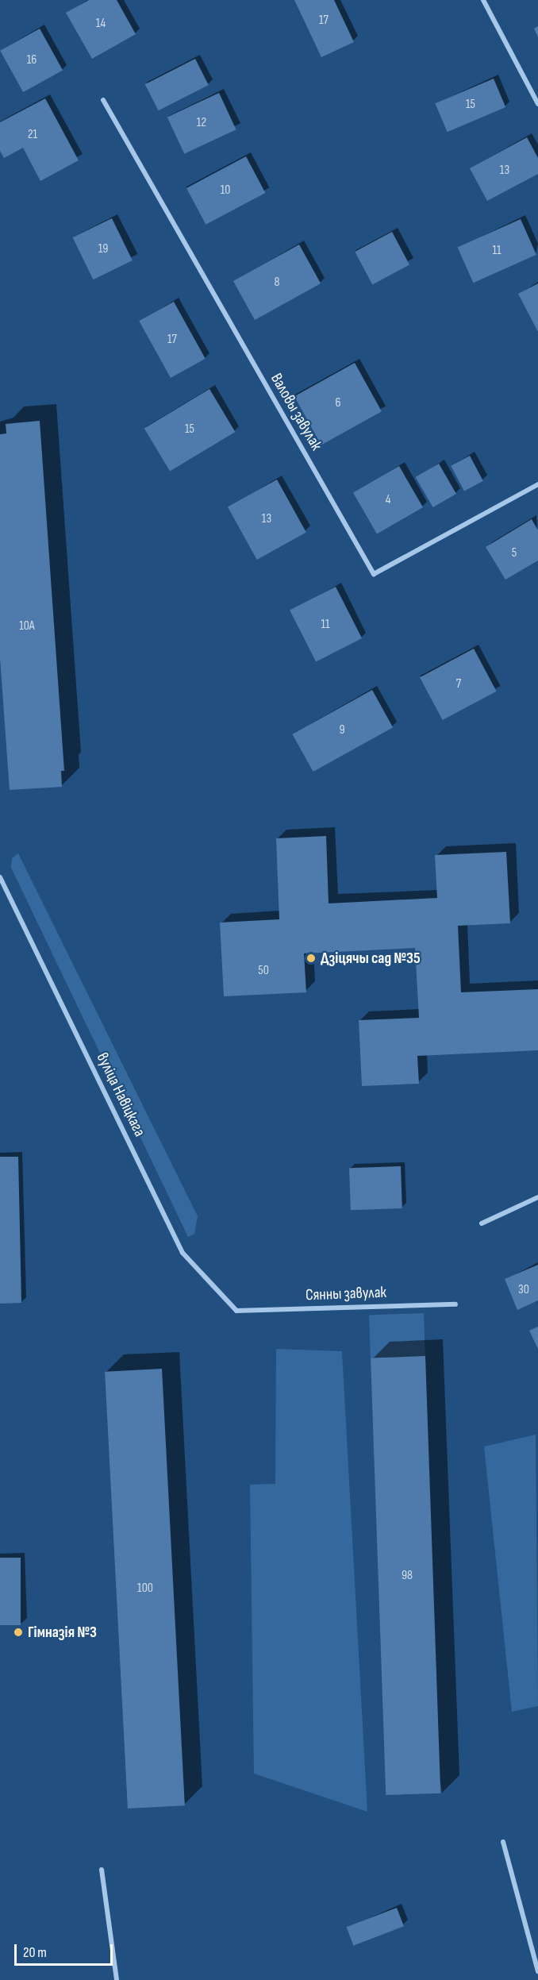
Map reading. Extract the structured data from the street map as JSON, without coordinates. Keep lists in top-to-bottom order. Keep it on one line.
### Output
{"streets":{"street":["Валовы завулак","вуліца Навіцкага","Сянны завулак"]},"crossings":[["вуліца Навіцкага","Сянны завулак"]],"places":["Дзіцячы сад №35","Гімназія №3"],"house_numbers":["17","14","16","15","12","21","13","10","19","11","8","17","6","15","4","13","5","11","10А","7","9","50","30","98","100"],"scale_bar":"20 m"}
